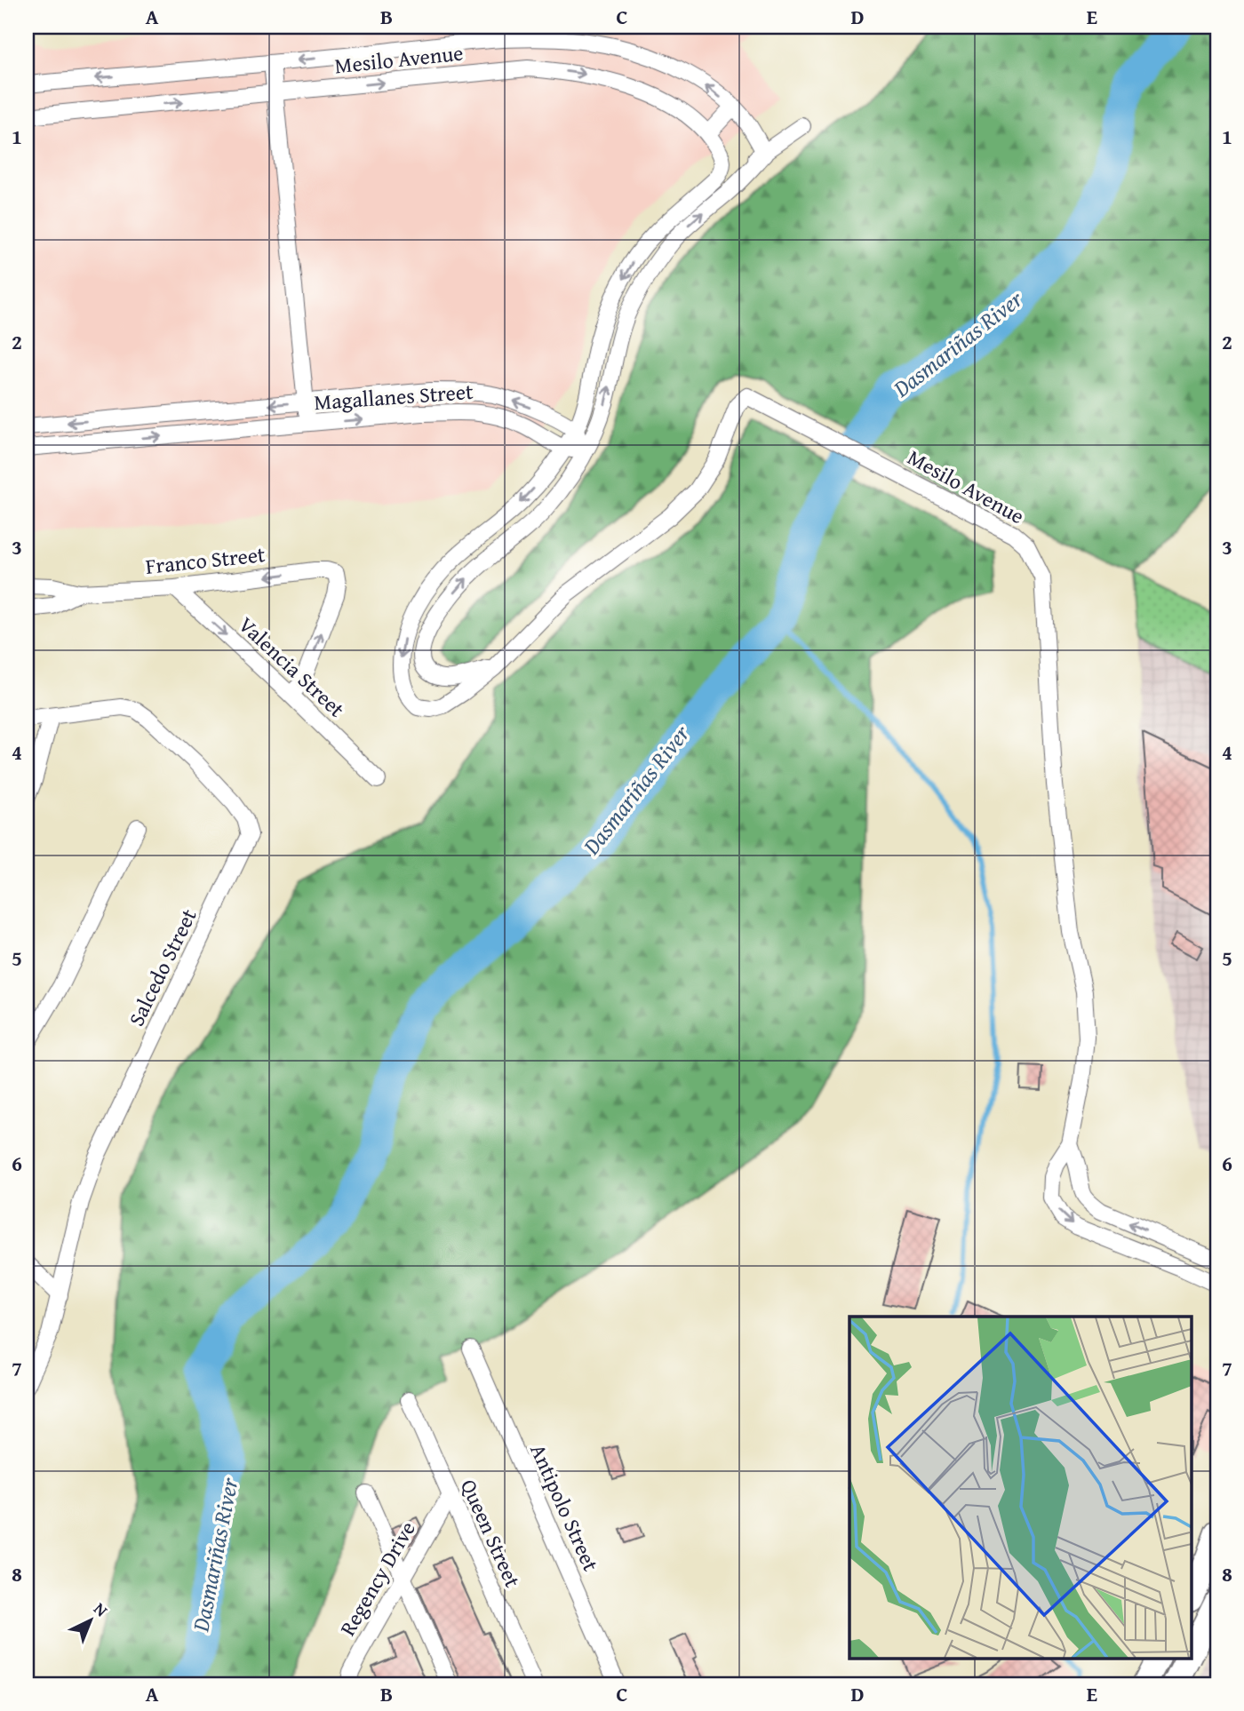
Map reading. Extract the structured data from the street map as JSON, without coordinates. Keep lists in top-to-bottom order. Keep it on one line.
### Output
{"streets":{"street":["Mesilo Avenue","Magallanes Street","Franco Street","Valencia Street","Salcedo Street","Antipolo Street","Queen Street","Regency Drive"]},"crossings":[["Mesilo Avenue","Magallanes Street"],["Franco Street","Valencia Street"],["Queen Street","Regency Drive"]],"one_way":["Valencia Street"],"water":["Dasmariñas River"],"north":"top right","grid":{"columns":["A","B","C","D","E"],"rows":["1","2","3","4","5","6","7","8"]}}
